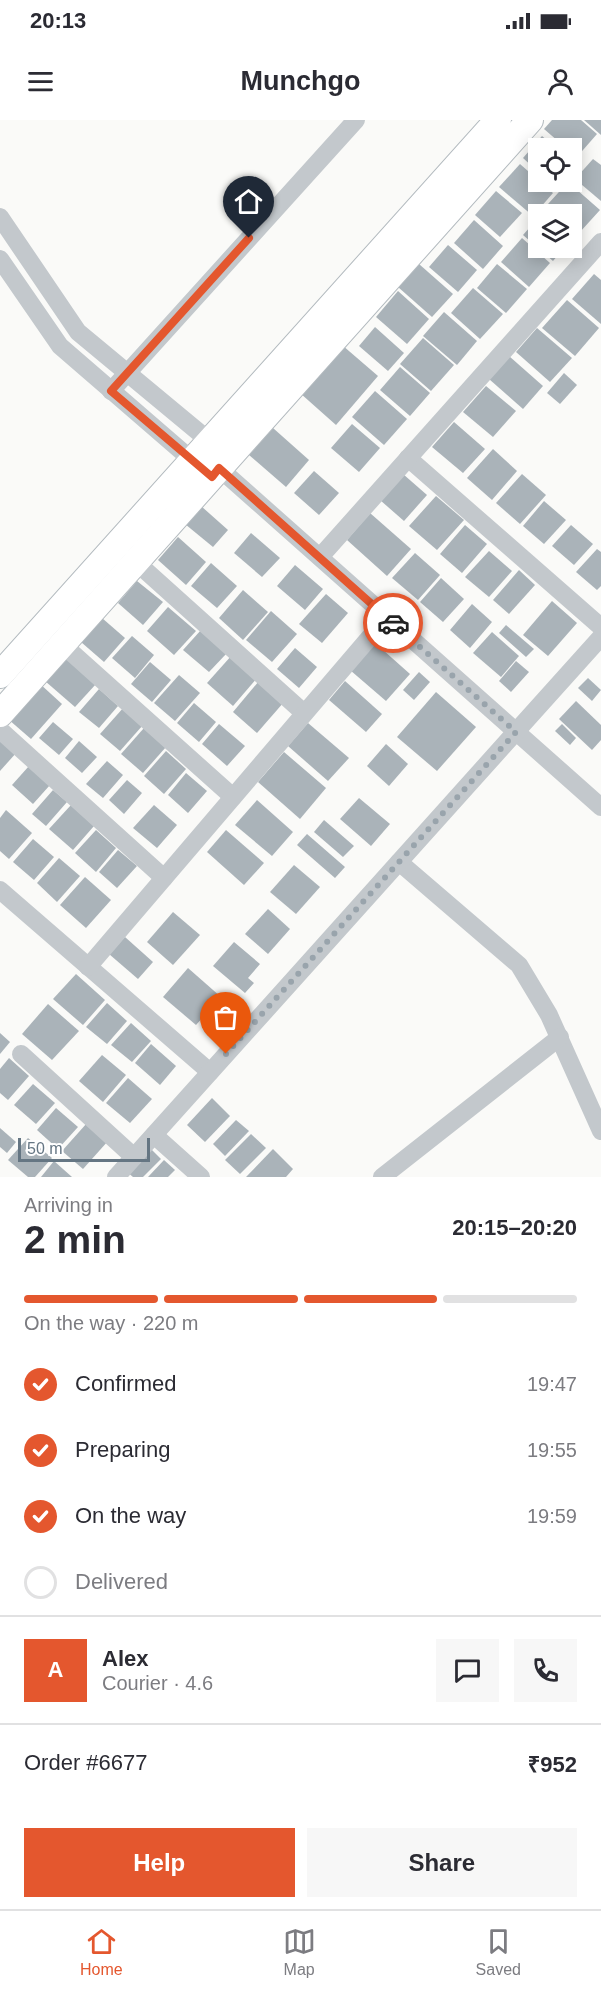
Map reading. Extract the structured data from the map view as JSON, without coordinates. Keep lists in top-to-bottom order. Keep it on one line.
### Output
{"scale_bar":"50 m","page":{"status":"20:13","header":"Munchgo","scale":"50 m","heading":["2 min","Arriving in","20:15–20:20"],"panel":["Alex","Courier · 4.6","Order #6677","₹952"],"bar":"On the way · 220 m","list":[["Confirmed","19:47"],["Preparing","19:55"],["On the way","19:59"],"Delivered"],"round":"A","buttons":["Help","Share"],"tabs":["Home","Map","Saved"]}}
